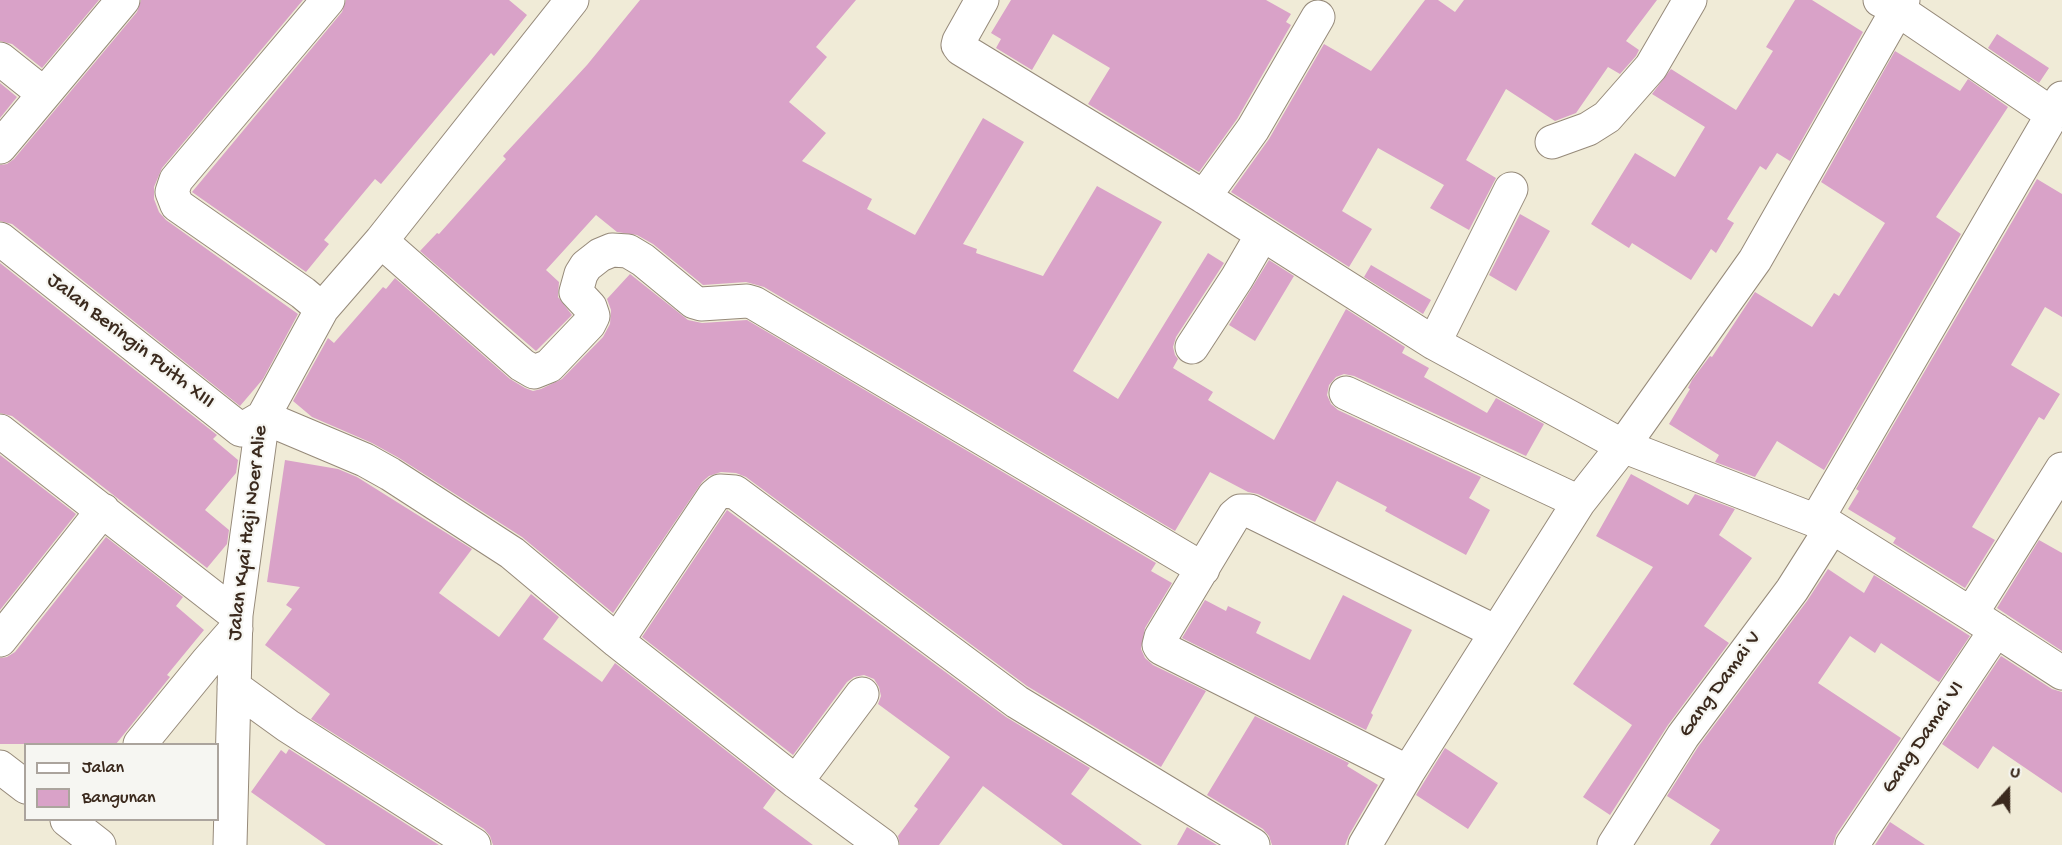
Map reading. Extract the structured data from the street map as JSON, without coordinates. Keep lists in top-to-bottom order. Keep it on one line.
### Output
{"streets":{"street":["Jalan Beringin Puith XIII","Jalan Kyai Haji Noer Alie","Gang Damai V","Gang Damai VI"]},"crossings":[["Jalan Beringin Puith XIII","Jalan Kyai Haji Noer Alie"]],"legend":["Jalan","Bangunan"],"north":"top"}
